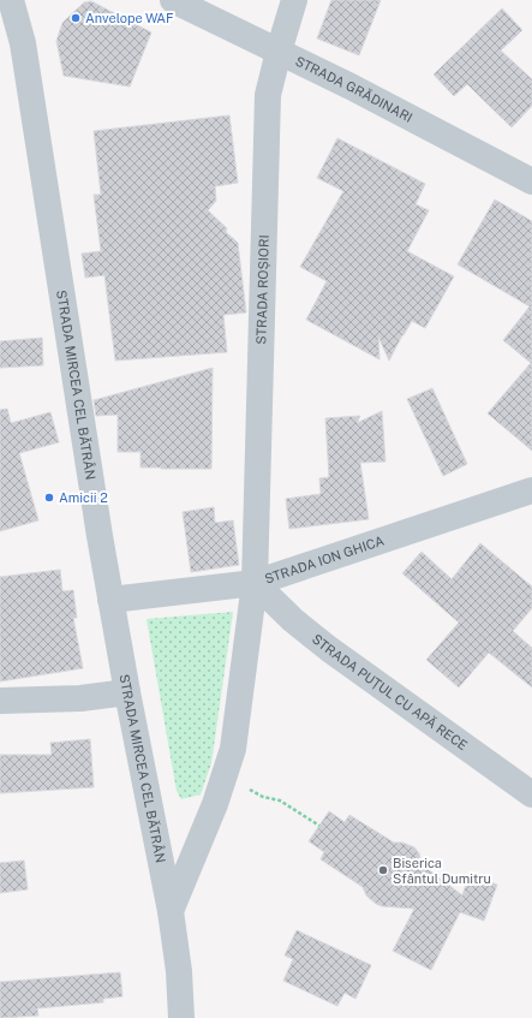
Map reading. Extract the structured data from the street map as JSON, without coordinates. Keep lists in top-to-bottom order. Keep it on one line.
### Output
{"streets":{"street":["STRADA GRĂDINARI","STRADA ROȘIORI","STRADA MIRCEA CEL BĂTRÂN","STRADA ION GHICA","STRADA PUȚUL CU APĂ RECE"]},"crossings":[["STRADA GRĂDINARI","STRADA ROȘIORI"],["STRADA ROȘIORI","STRADA ION GHICA"],["STRADA ROȘIORI","STRADA PUȚUL CU APĂ RECE"],["STRADA MIRCEA CEL BĂTRÂN","STRADA ION GHICA"],["STRADA ION GHICA","STRADA PUȚUL CU APĂ RECE"]],"places":["Anvelope WAF","Amicii 2","Biserica Sfântul Dumitru"]}
